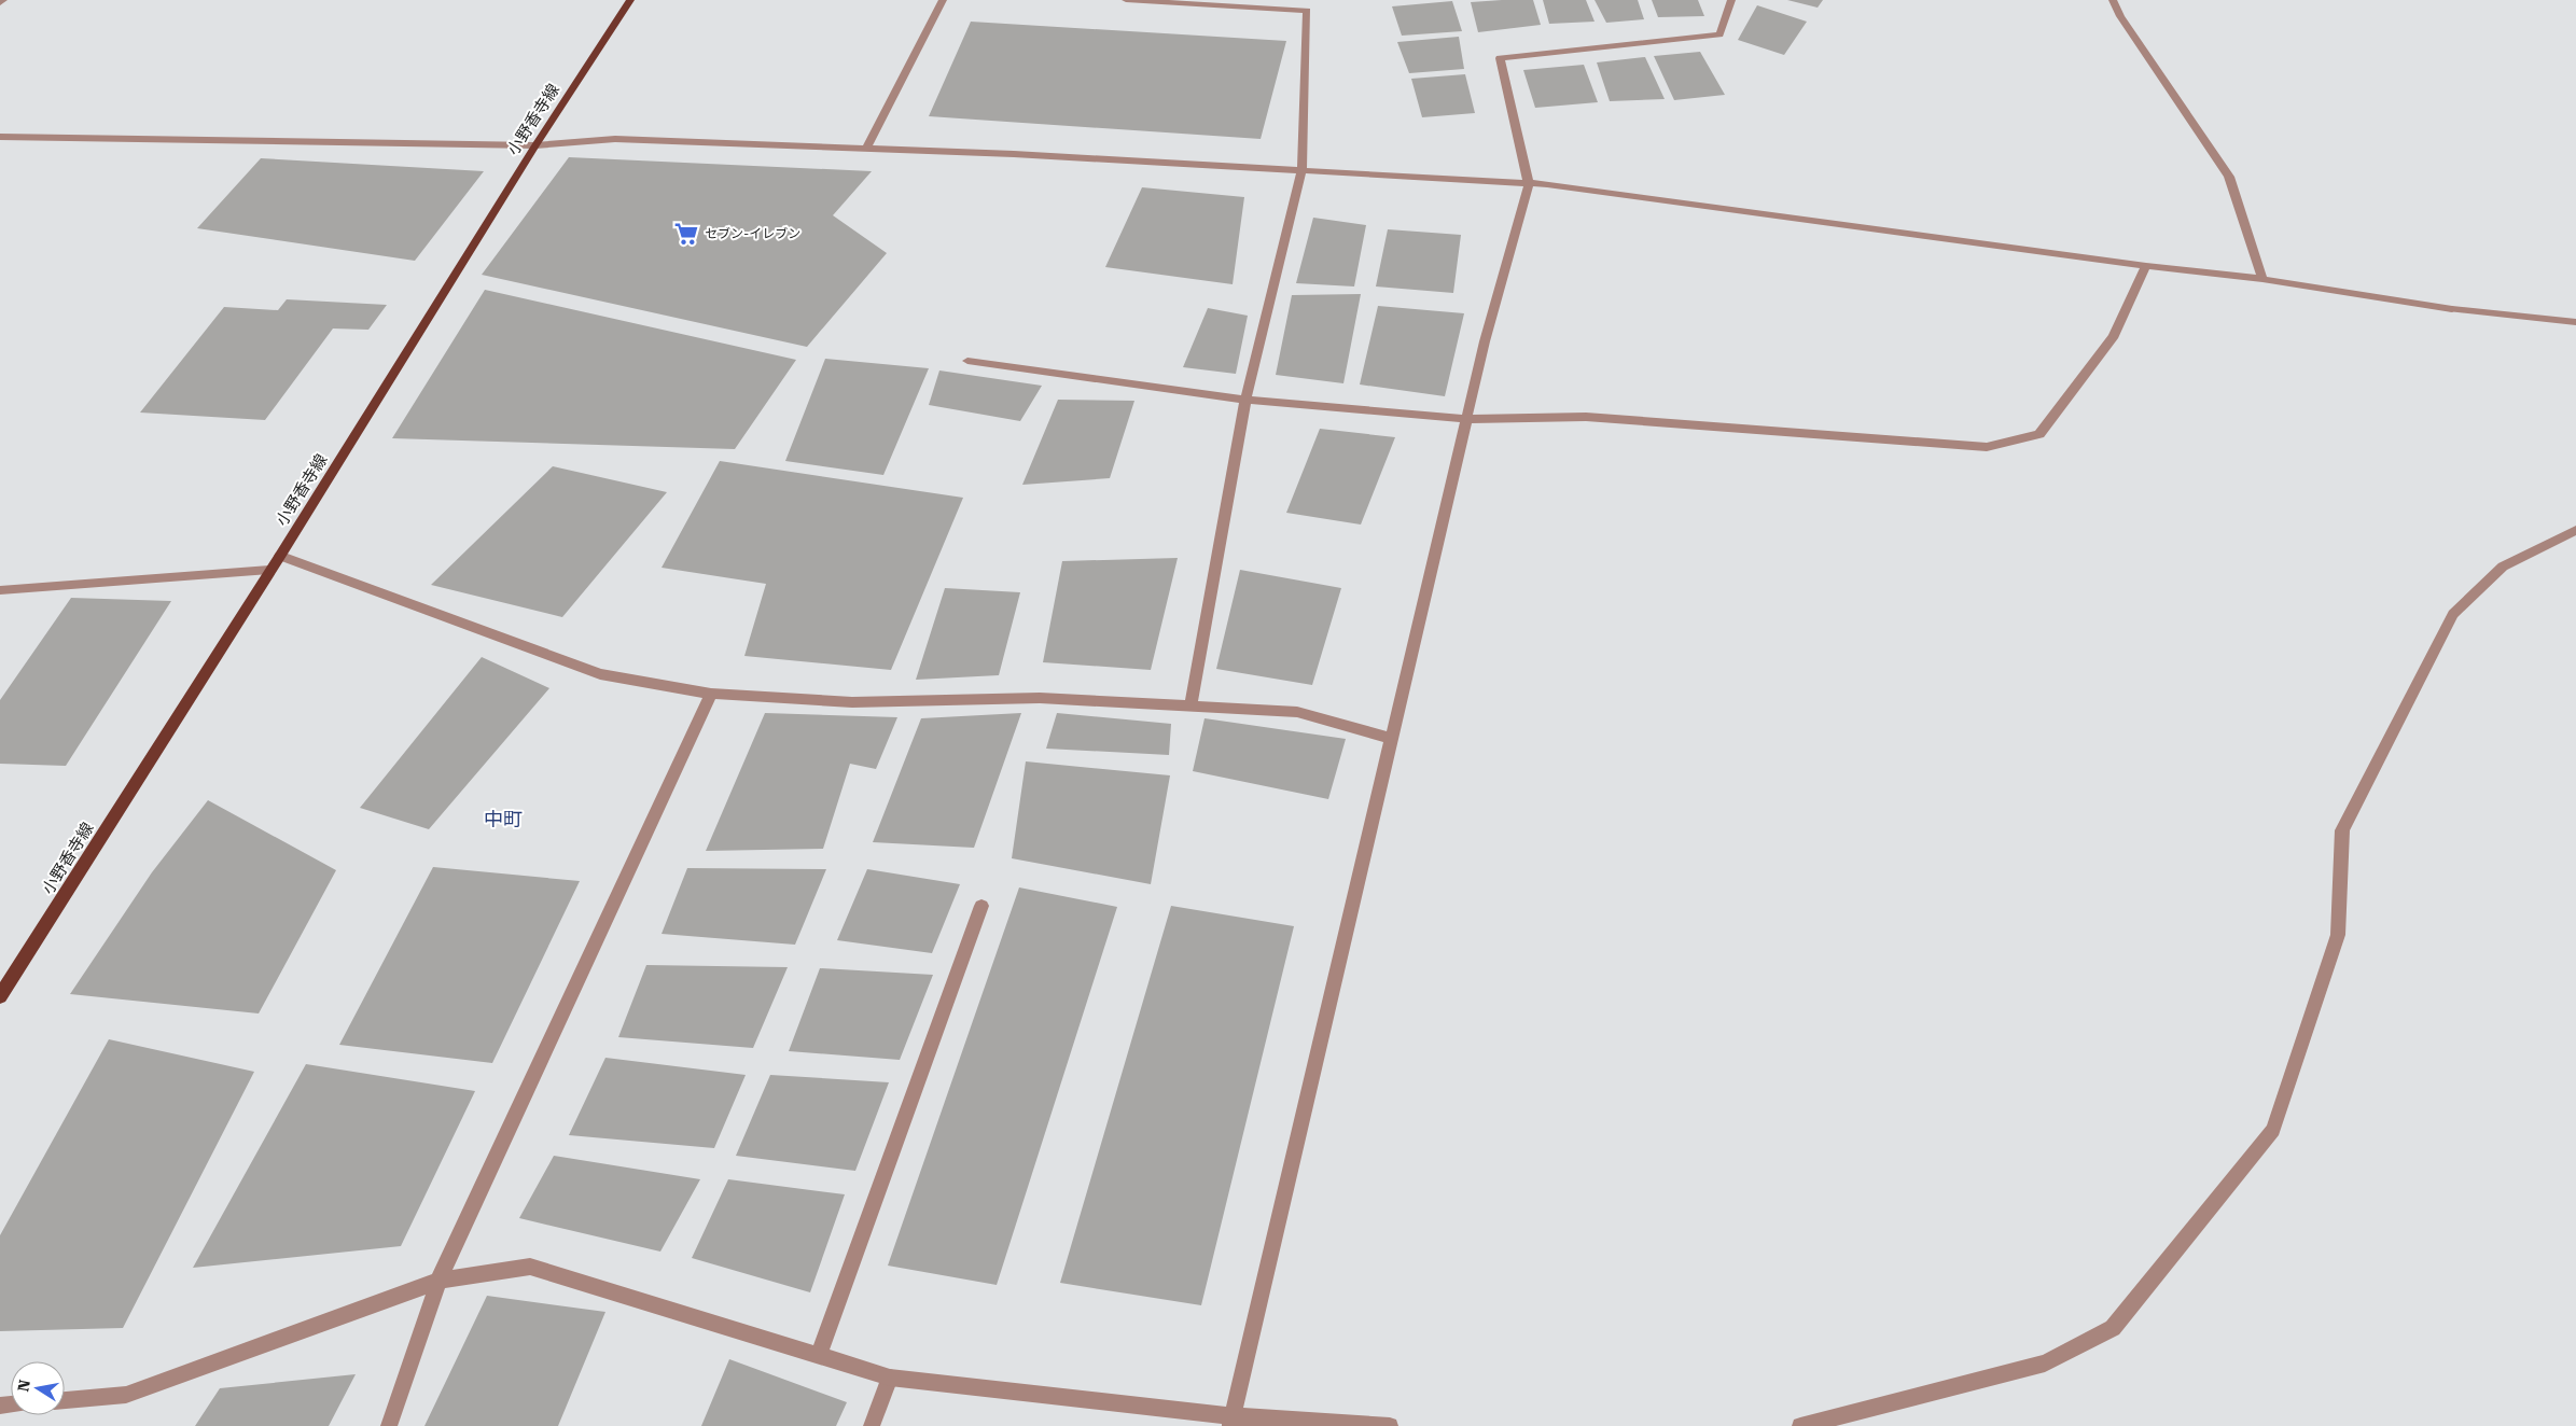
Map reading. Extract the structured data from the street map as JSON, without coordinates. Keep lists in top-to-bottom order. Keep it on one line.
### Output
{"streets":{"main road":["小野香寺線"]},"districts":["中町"],"places":{"supermarket":["セブン-イレブン"]},"north":"left"}
